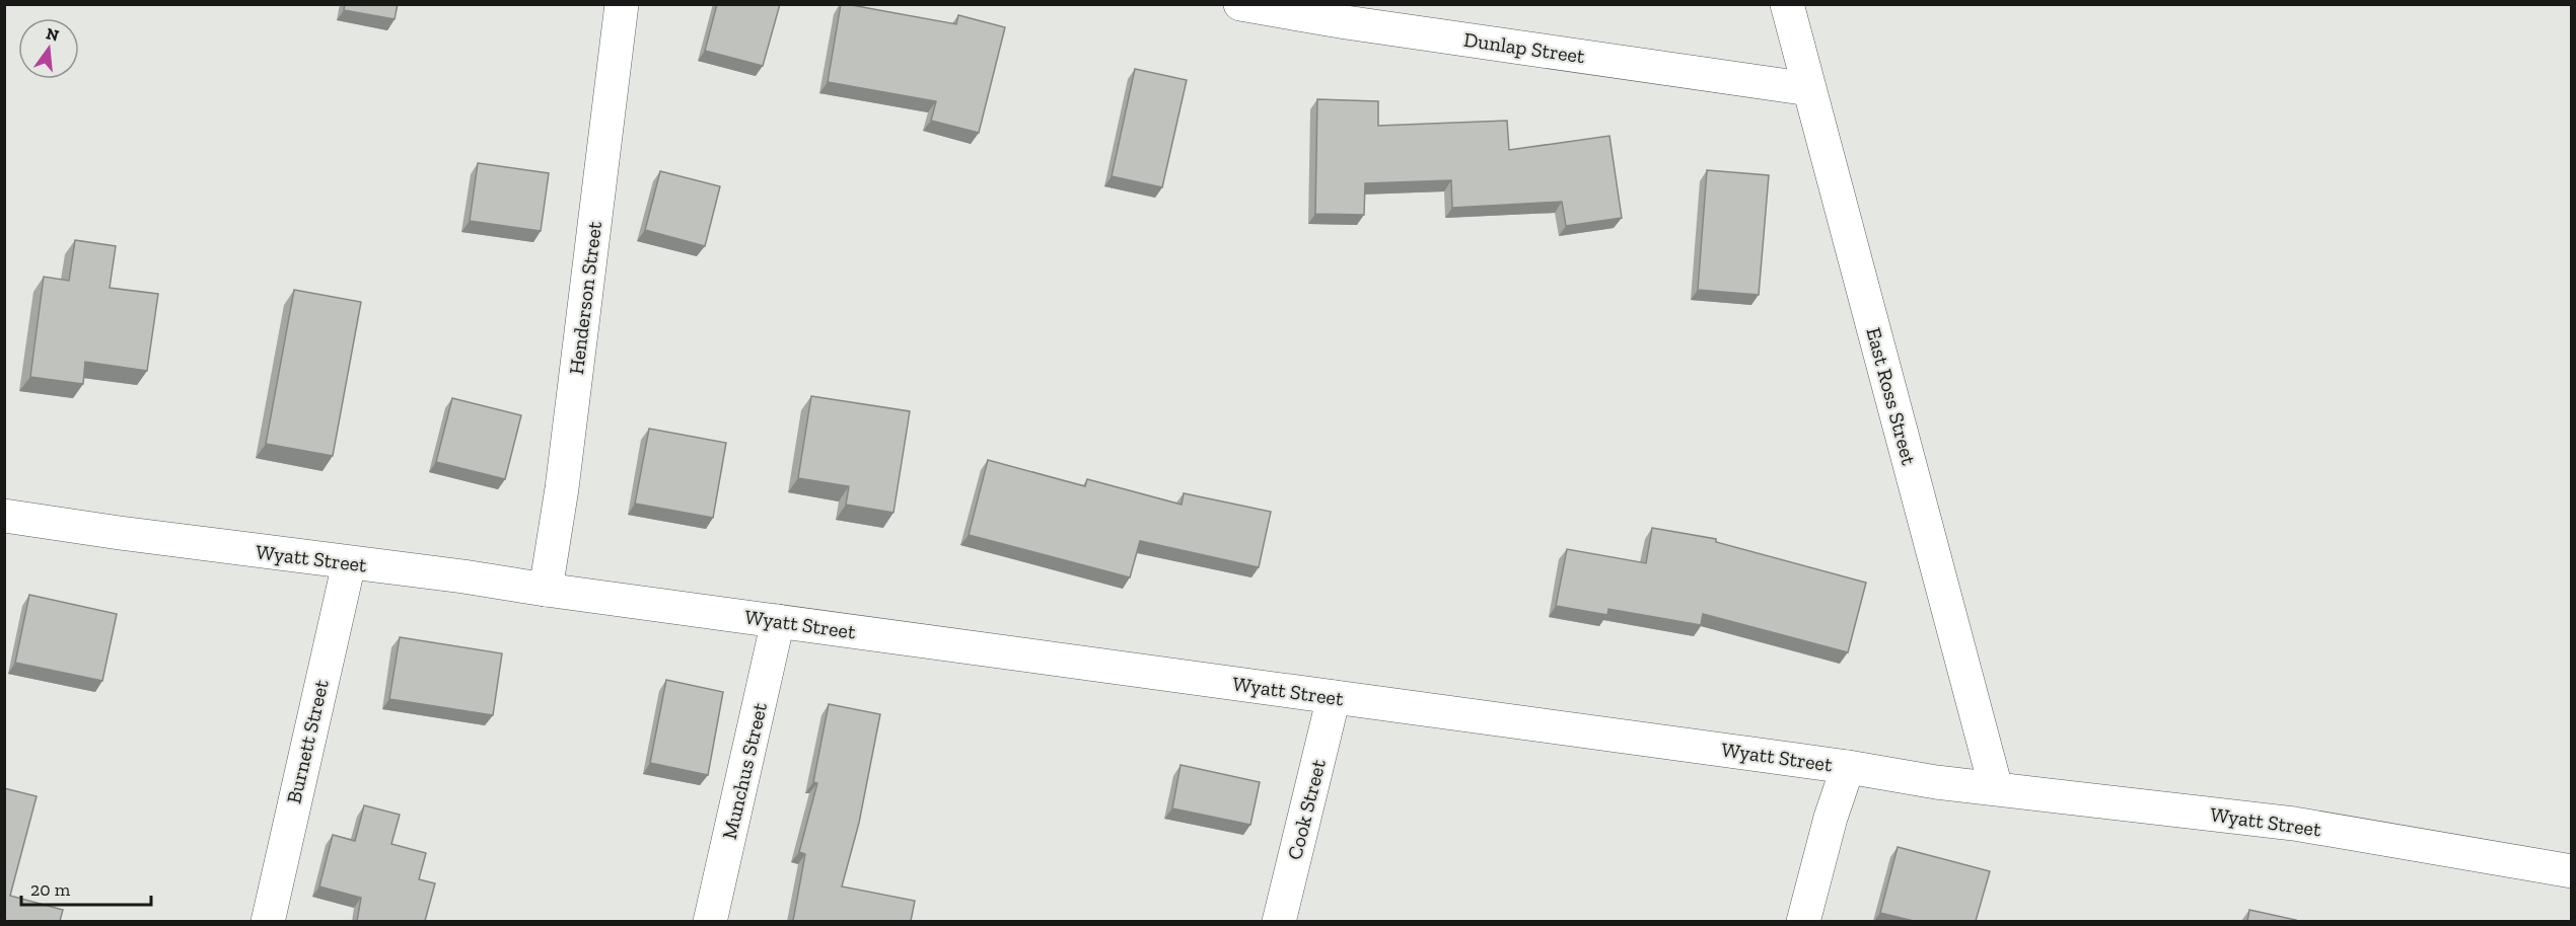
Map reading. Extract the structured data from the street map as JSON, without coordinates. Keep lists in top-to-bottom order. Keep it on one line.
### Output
{"streets":{"street":["Dunlap Street","Henderson Street","East Ross Street","Wyatt Street","Burnett Street","Munchus Street","Cook Street"]},"crossings":[["Dunlap Street","East Ross Street"],["Henderson Street","Wyatt Street"],["East Ross Street","Wyatt Street"],["Wyatt Street","Burnett Street"],["Wyatt Street","Munchus Street"],["Wyatt Street","Cook Street"]],"scale_bar":"20 m","north":"top"}
